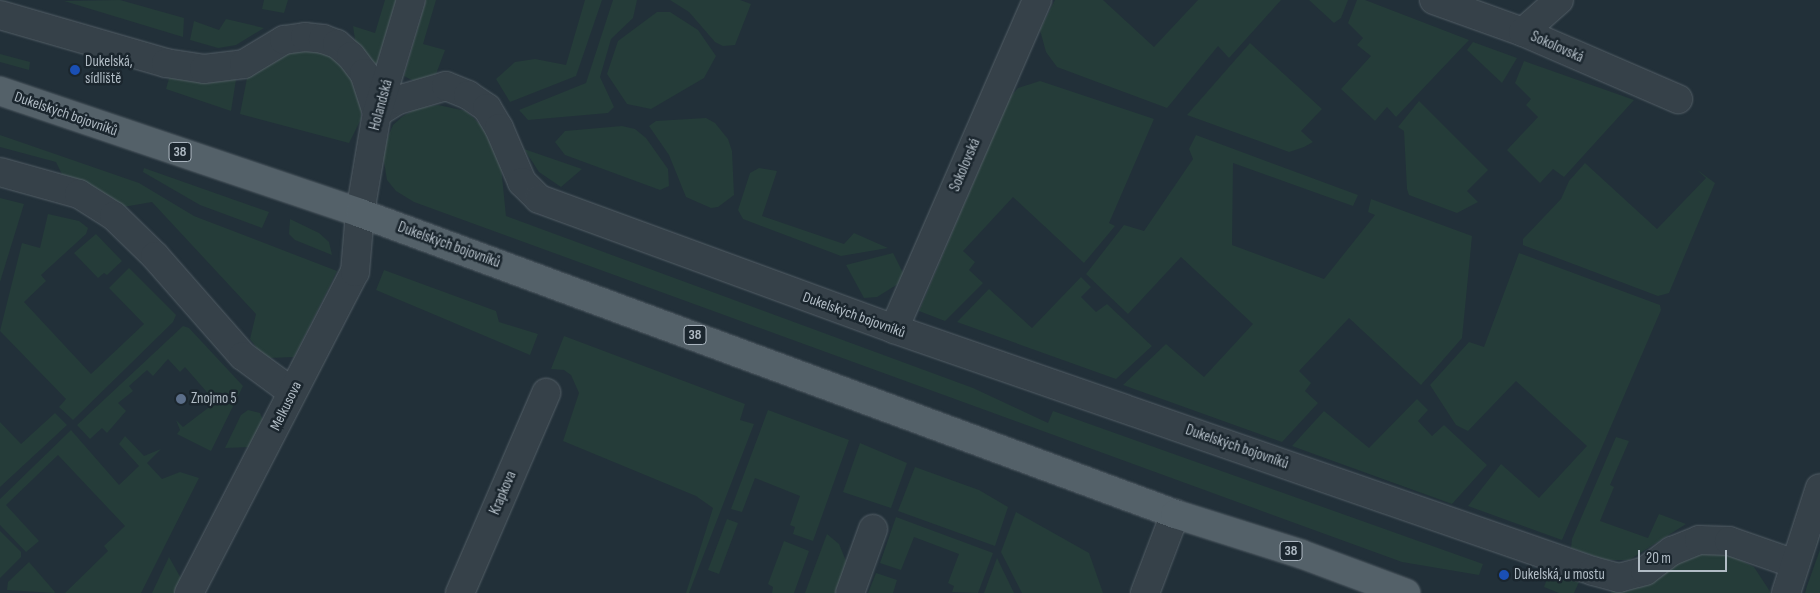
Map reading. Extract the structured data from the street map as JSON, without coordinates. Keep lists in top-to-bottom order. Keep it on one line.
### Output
{"streets":{"main road":["Dukelských bojovníků","38"],"street":["Sokolovská","Holandská","Melkusova","Krapkova"]},"crossings":[["Sokolovská","Dukelských bojovníků"],["Holandská","Dukelských bojovníků"],["Holandská","Melkusova"],["Dukelských bojovníků","Melkusova"]],"places":["Dukelská, sídliště","Znojmo 5","Dukelská, u mostu"],"scale_bar":"20 m"}
